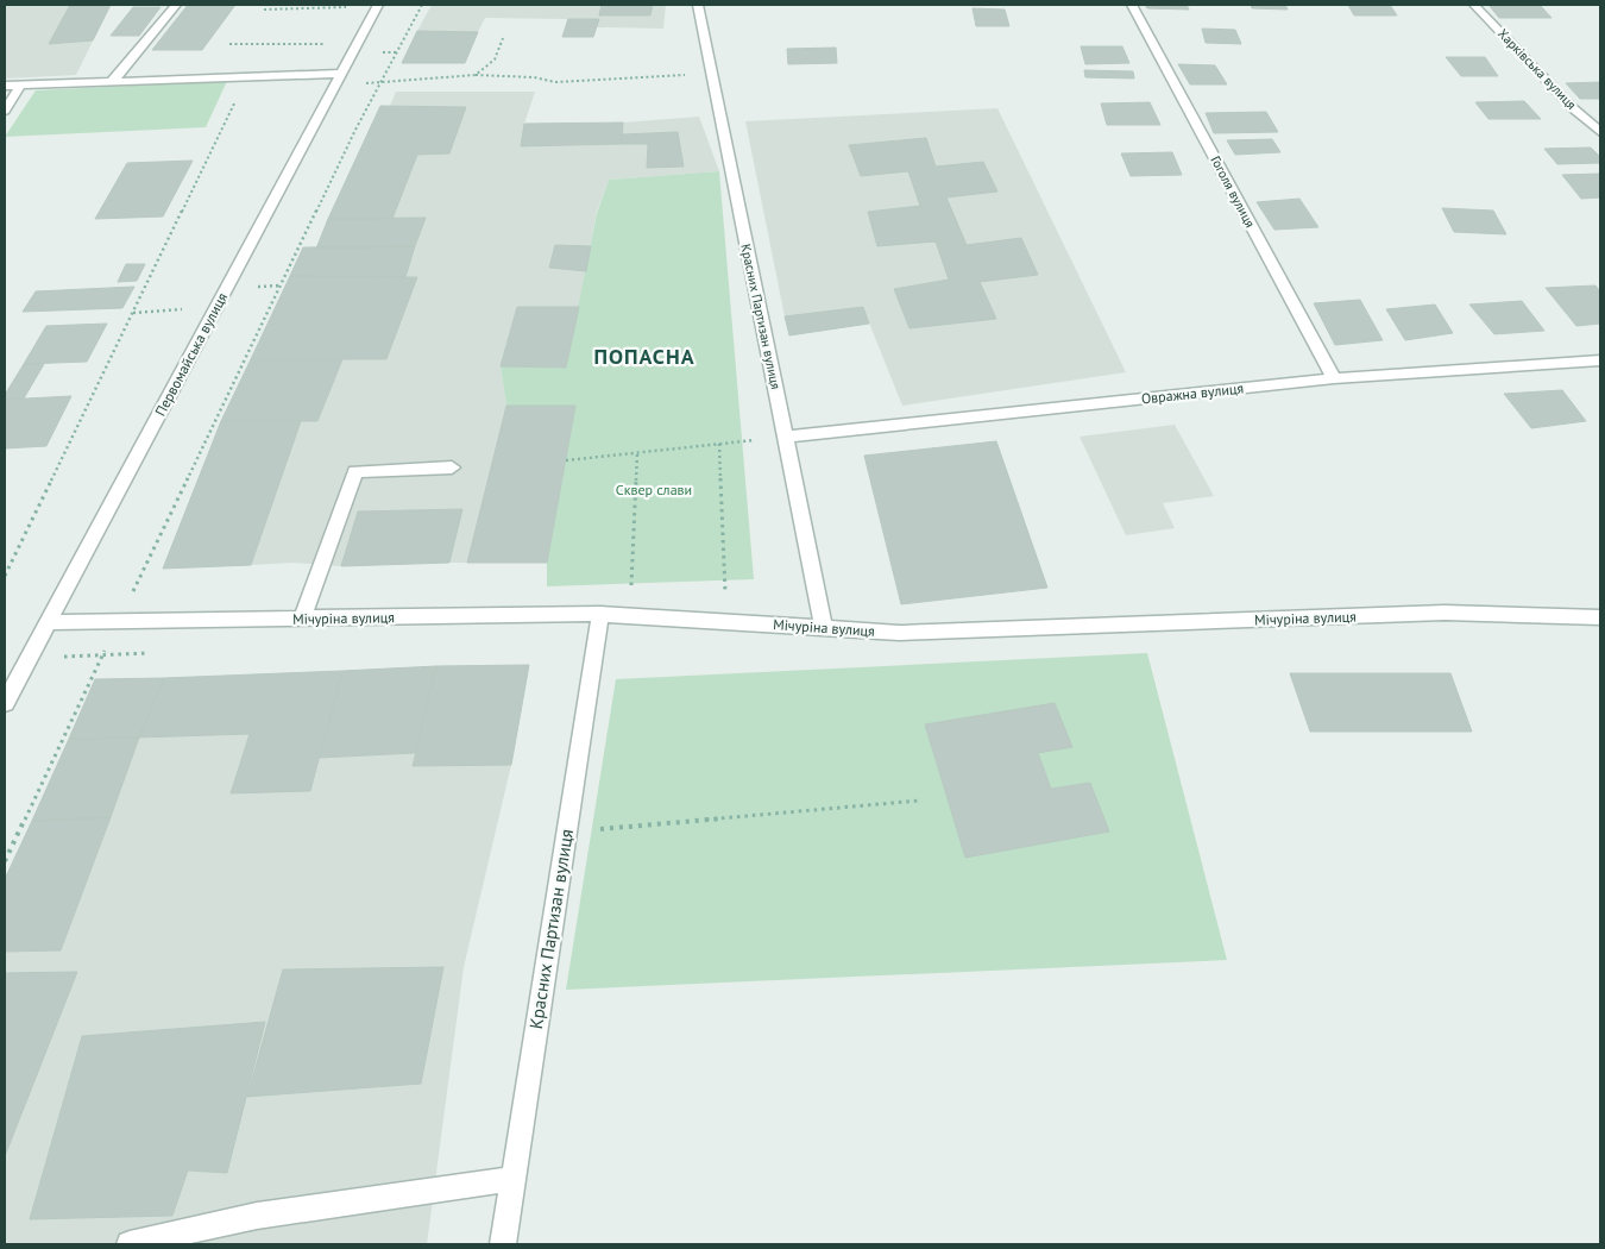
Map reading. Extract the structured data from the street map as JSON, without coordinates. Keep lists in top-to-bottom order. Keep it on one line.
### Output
{"streets":{"street":["Харківська вулиця","Гоголя вулиця","Красних Партизан вулиця","Первомайська вулиця","Овражна вулиця","Мічуріна вулиця"]},"crossings":[["Гоголя вулиця","Овражна вулиця"],["Красних Партизан вулиця","Овражна вулиця"],["Красних Партизан вулиця","Мічуріна вулиця"],["Первомайська вулиця","Мічуріна вулиця"]],"districts":["ПОПАСНА"],"parks":["Сквер слави"]}
